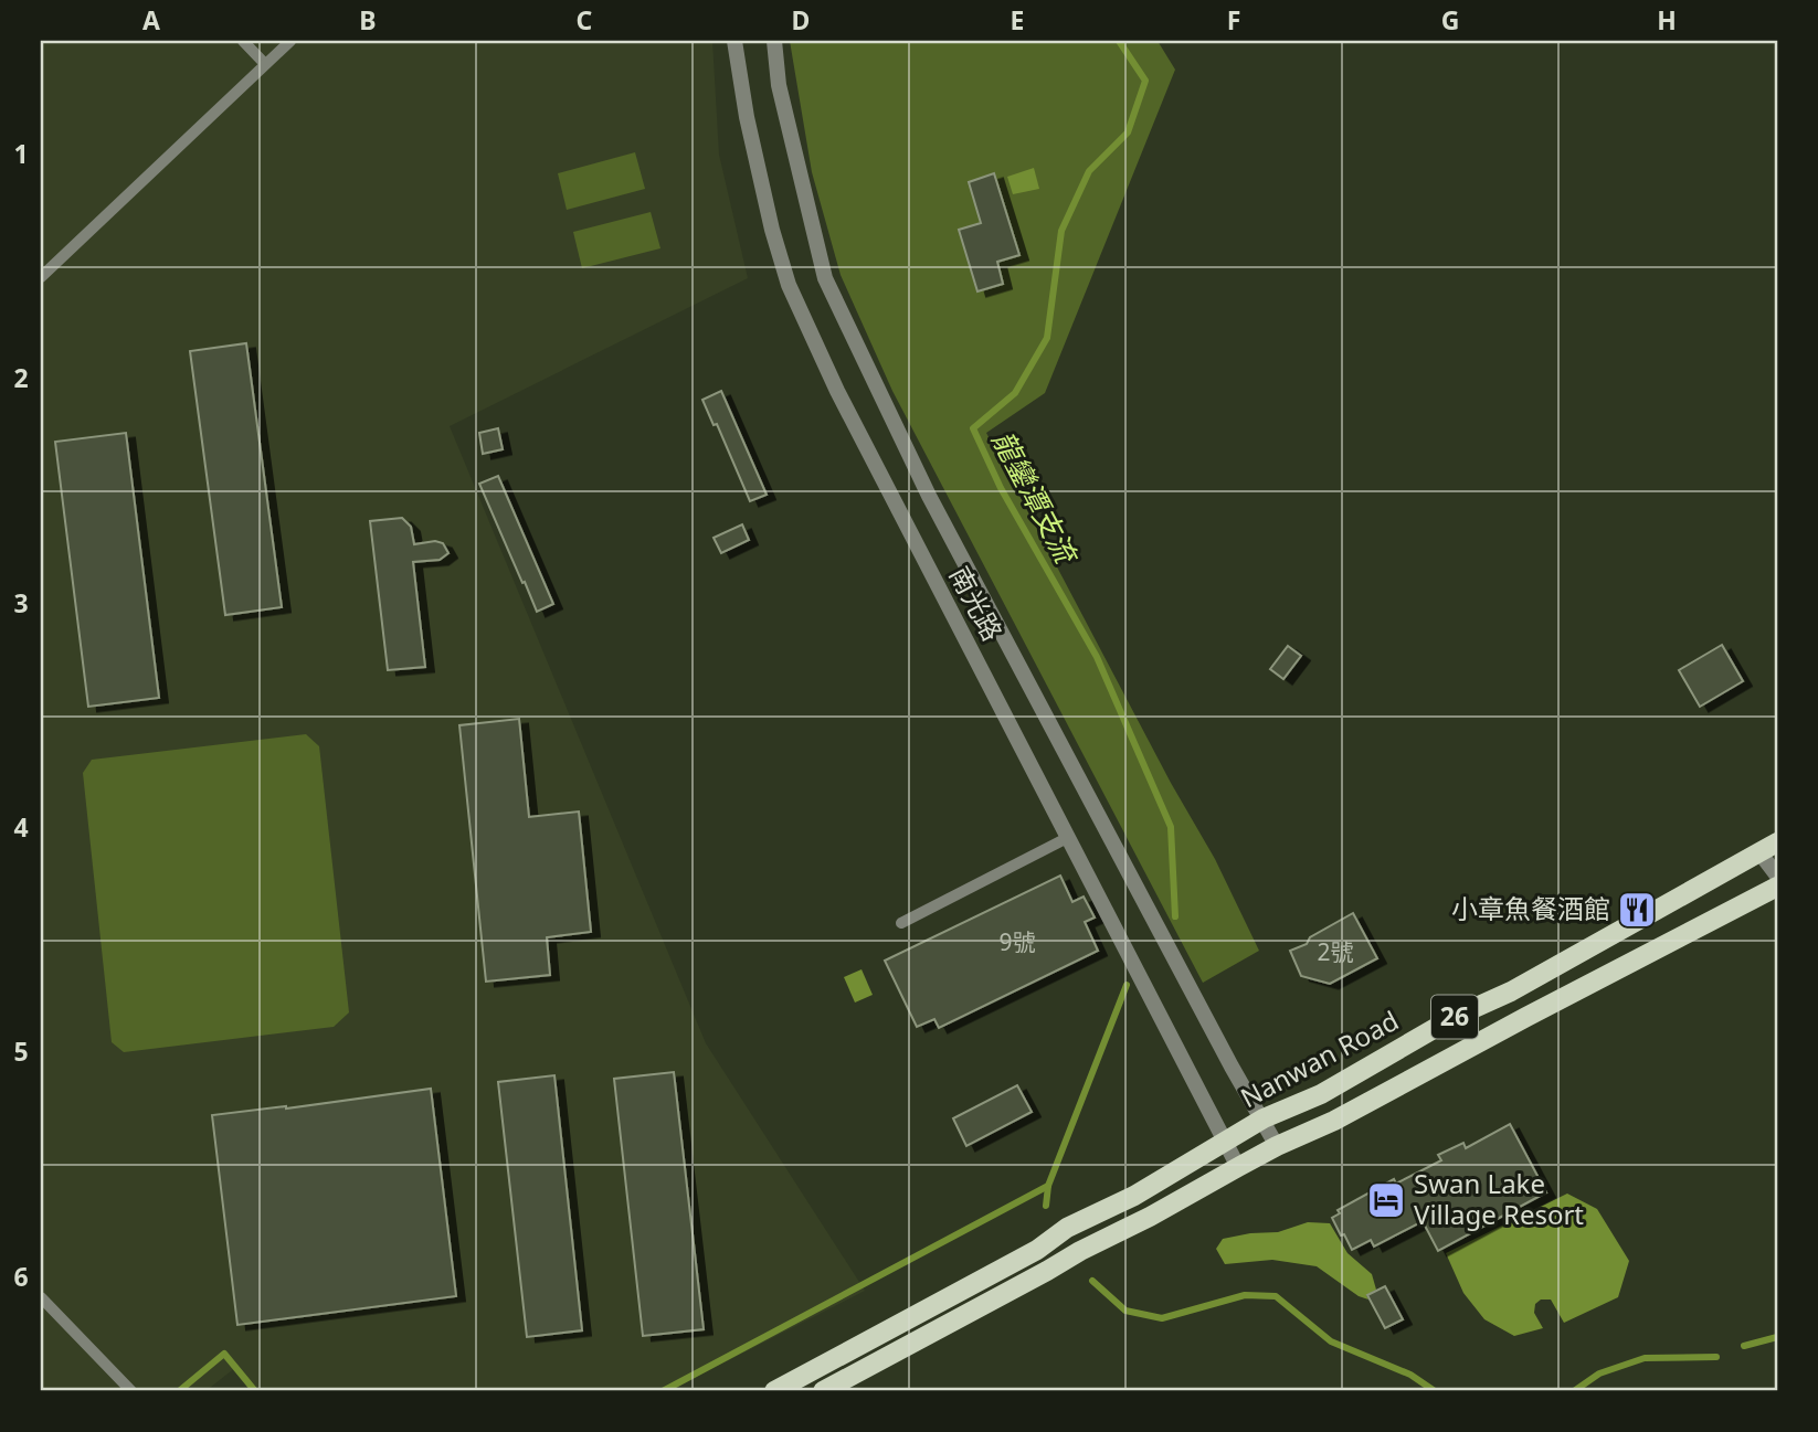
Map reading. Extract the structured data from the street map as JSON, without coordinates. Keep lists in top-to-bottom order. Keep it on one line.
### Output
{"streets":{"main road":["26","Nanwan Road"],"street":["南光路"]},"crossings":[["南光路","Nanwan Road"],["26","Nanwan Road"]],"water":["龍鑾潭支流"],"places":{"restaurant":["小章魚餐酒館"],"hotel":["Swan Lake Village Resort"]},"house_numbers":["9號","2號"],"grid":{"columns":["A","B","C","D","E","F","G","H"],"rows":["1","2","3","4","5","6"]}}
